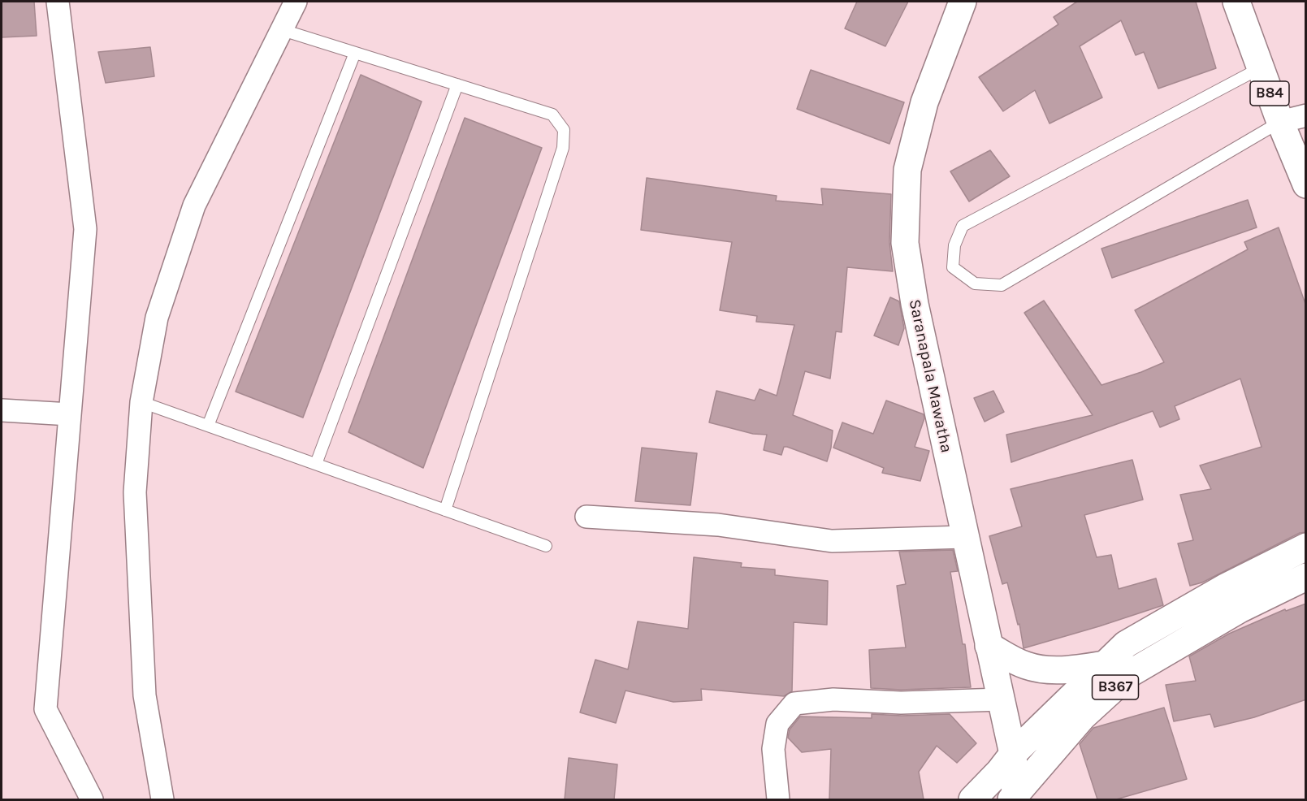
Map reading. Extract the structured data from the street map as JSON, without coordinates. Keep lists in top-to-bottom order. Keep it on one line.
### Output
{"streets":{"main road":["B84","Saranapala Mawatha","B367"]},"crossings":[["Saranapala Mawatha","B367"]]}
